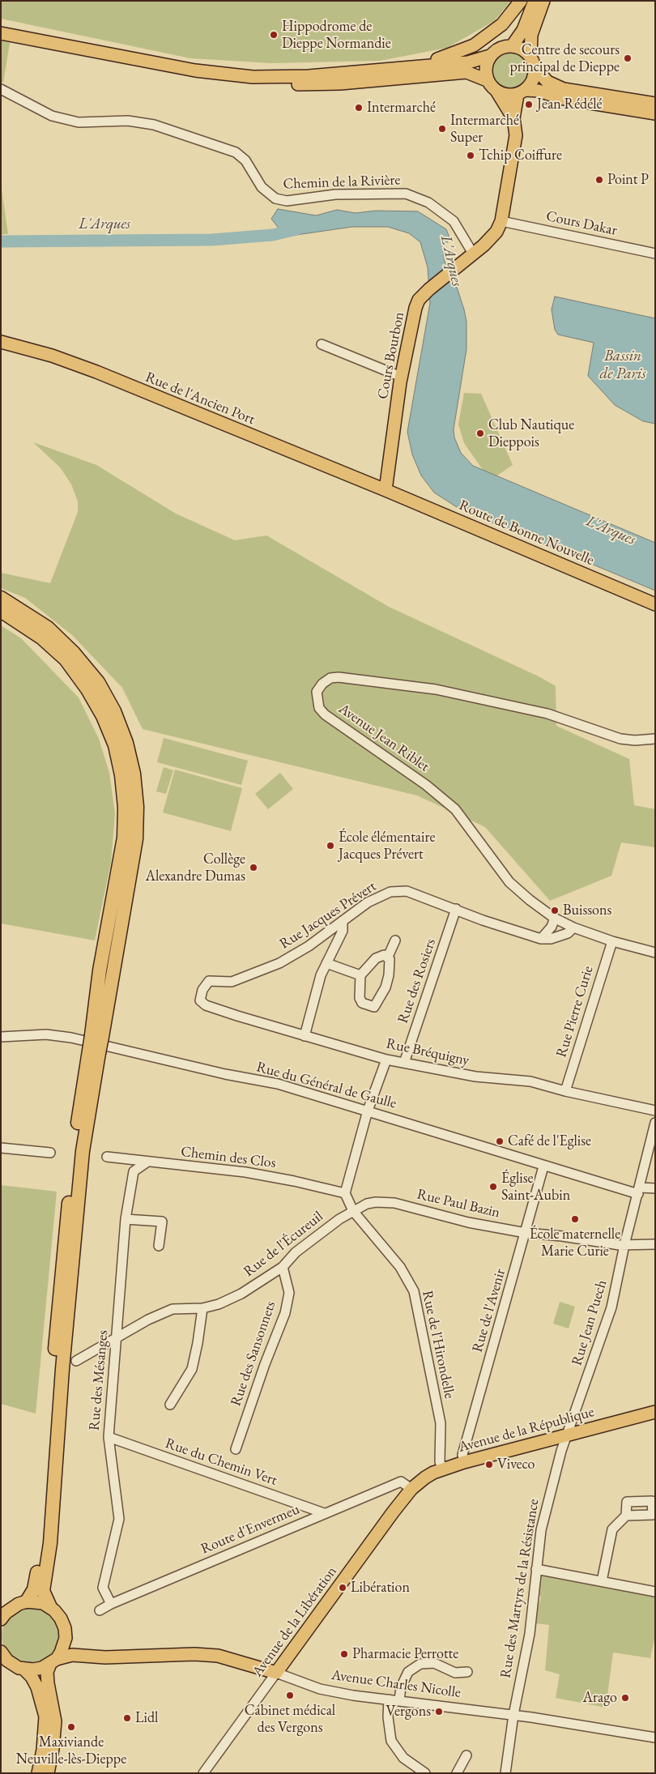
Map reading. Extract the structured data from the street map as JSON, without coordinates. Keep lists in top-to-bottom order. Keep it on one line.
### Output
{"streets":{"main road":["Cours Bourbon","Rue de l'Ancien Port","Route de Bonne Nouvelle","Avenue de la République","Avenue de la Libération","Avenue Charles Nicolle"],"street":["Chemin de la Rivière","Cours Dakar","Avenue Jean Riblet","Rue Jacques Prévert","Rue des Rosiers","Rue Pierre Curie","Rue Bréquigny","Rue du Général de Gaulle","Chemin des Clos","Rue Paul Bazin","Rue de l'Écureuil","Rue de l'Avenir","Rue Jean Puech","Rue de l'Hirondelle","Rue des Sansonnets","Rue des Mésanges","Rue du Chemin Vert","Route d'Envermeu","Rue des Martyrs de la Résistance"]},"crossings":[["Chemin de la Rivière","Cours Bourbon"],["Cours Dakar","Cours Bourbon"],["Cours Bourbon","Rue de l'Ancien Port"],["Cours Bourbon","Route de Bonne Nouvelle"],["Rue de l'Ancien Port","Route de Bonne Nouvelle"],["Avenue Jean Riblet","Rue Jacques Prévert"],["Avenue Jean Riblet","Rue Pierre Curie"],["Rue Jacques Prévert","Rue des Rosiers"],["Rue Jacques Prévert","Rue Bréquigny"],["Rue des Rosiers","Rue Bréquigny"],["Rue Pierre Curie","Rue Bréquigny"],["Rue du Général de Gaulle","Rue de l'Avenir"],["Rue du Général de Gaulle","Rue Jean Puech"],["Chemin des Clos","Rue de l'Hirondelle"],["Chemin des Clos","Rue des Mésanges"],["Rue Paul Bazin","Rue de l'Écureuil"],["Rue Paul Bazin","Rue de l'Avenir"],["Rue Paul Bazin","Rue Jean Puech"],["Rue Paul Bazin","Rue de l'Hirondelle"],["Rue de l'Écureuil","Rue de l'Hirondelle"],["Rue de l'Écureuil","Rue des Sansonnets"],["Rue de l'Écureuil","Rue des Mésanges"],["Rue de l'Avenir","Avenue de la République"],["Rue Jean Puech","Avenue de la République"],["Rue Jean Puech","Rue des Martyrs de la Résistance"],["Rue de l'Hirondelle","Avenue de la République"],["Rue des Mésanges","Rue du Chemin Vert"],["Rue des Mésanges","Route d'Envermeu"],["Avenue de la République","Route d'Envermeu"],["Avenue de la République","Rue des Martyrs de la Résistance"],["Avenue de la République","Avenue de la Libération"],["Rue du Chemin Vert","Route d'Envermeu"],["Route d'Envermeu","Avenue de la Libération"],["Rue des Martyrs de la Résistance","Avenue Charles Nicolle"],["Avenue de la Libération","Avenue Charles Nicolle"]],"water":["L'Arques","Bassin de Paris"],"places":["Hippodrome de Dieppe Normandie","Centre de secours principal de Dieppe","Jean Rédélé","Intermarché","Intermarché Super","Tchip Coiffure","Point P","Club Nautique Dieppois","École élémentaire Jacques Prévert","Collège Alexandre Dumas","Buissons","Café de l'Eglise","Église Saint-Aubin","École maternelle Marie Curie","Viveco","Libération","Pharmacie Perrotte","Cabinet médical des Vergons","Arago","Vergons","Lidl","Maxiviande Neuville-lès-Dieppe"]}
